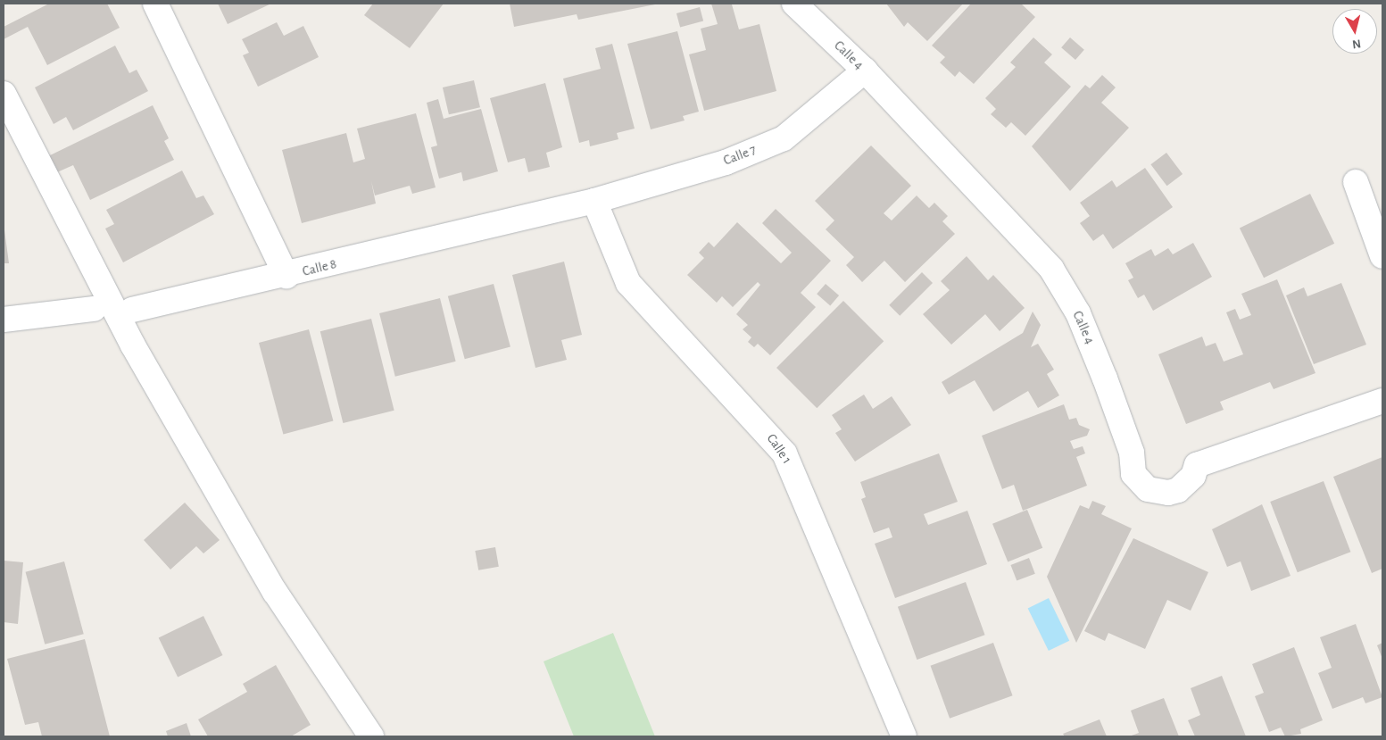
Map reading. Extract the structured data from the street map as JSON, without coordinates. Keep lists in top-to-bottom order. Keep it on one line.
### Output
{"streets":{"street":["Calle 4","Calle 7","Calle 8","Calle 1"]},"crossings":[["Calle 4","Calle 7"],["Calle 7","Calle 8"],["Calle 7","Calle 1"],["Calle 8","Calle 1"]],"north":"bottom"}
